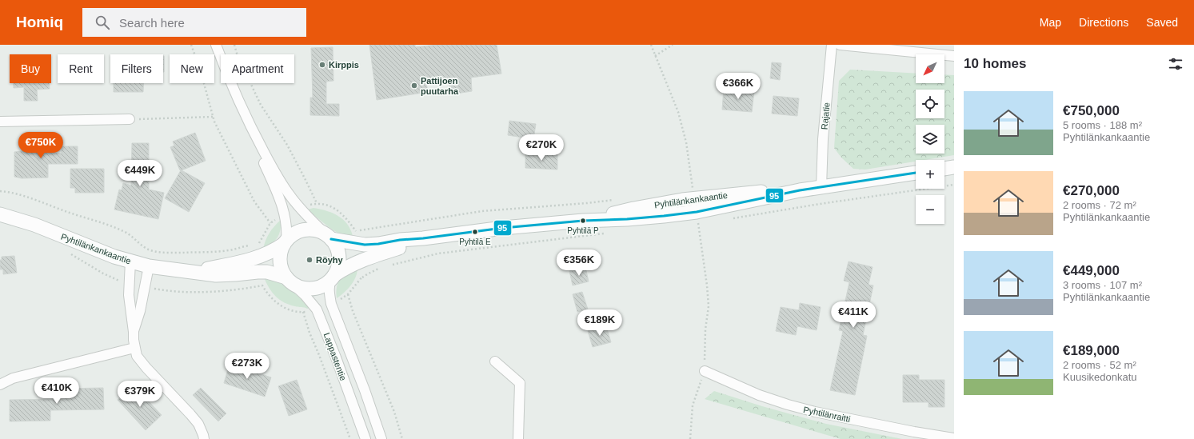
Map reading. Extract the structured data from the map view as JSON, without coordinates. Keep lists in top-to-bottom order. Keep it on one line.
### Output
{"streets":{"street":["Rajatie","Pyhtilänkankaantie","Lappastentie","Pyhtilänraitti"]},"crossings":[["Rajatie","Pyhtilänkankaantie"],["Pyhtilänkankaantie","Lappastentie"]],"places":["Kirppis","Pattijoen puutarha","Pyhtilä P","Pyhtilä E","Röyhy"],"lines":["transit line 95"],"north":"bottom left","page":{"header":"Homiq","search":"Search here","nav":["Map","Directions","Saved"],"heading":"10 homes","map_buttons":["+","−"],"chip":["Buy","Rent","Filters","New","Apartment"],"price":["€366K","€750K","€270K","€449K","€356K","€411K","€189K","€273K","€410K","€379K"],"list":[{"name":"€750,000","note":"5 rooms · 188 m² · Pyhtilänkankaantie"},{"name":"€270,000","note":"2 rooms · 72 m² · Pyhtilänkankaantie"},{"name":"€449,000","note":"3 rooms · 107 m² · Pyhtilänkankaantie"},{"name":"€189,000","note":"2 rooms · 52 m² · Kuusikedonkatu"}]}}
